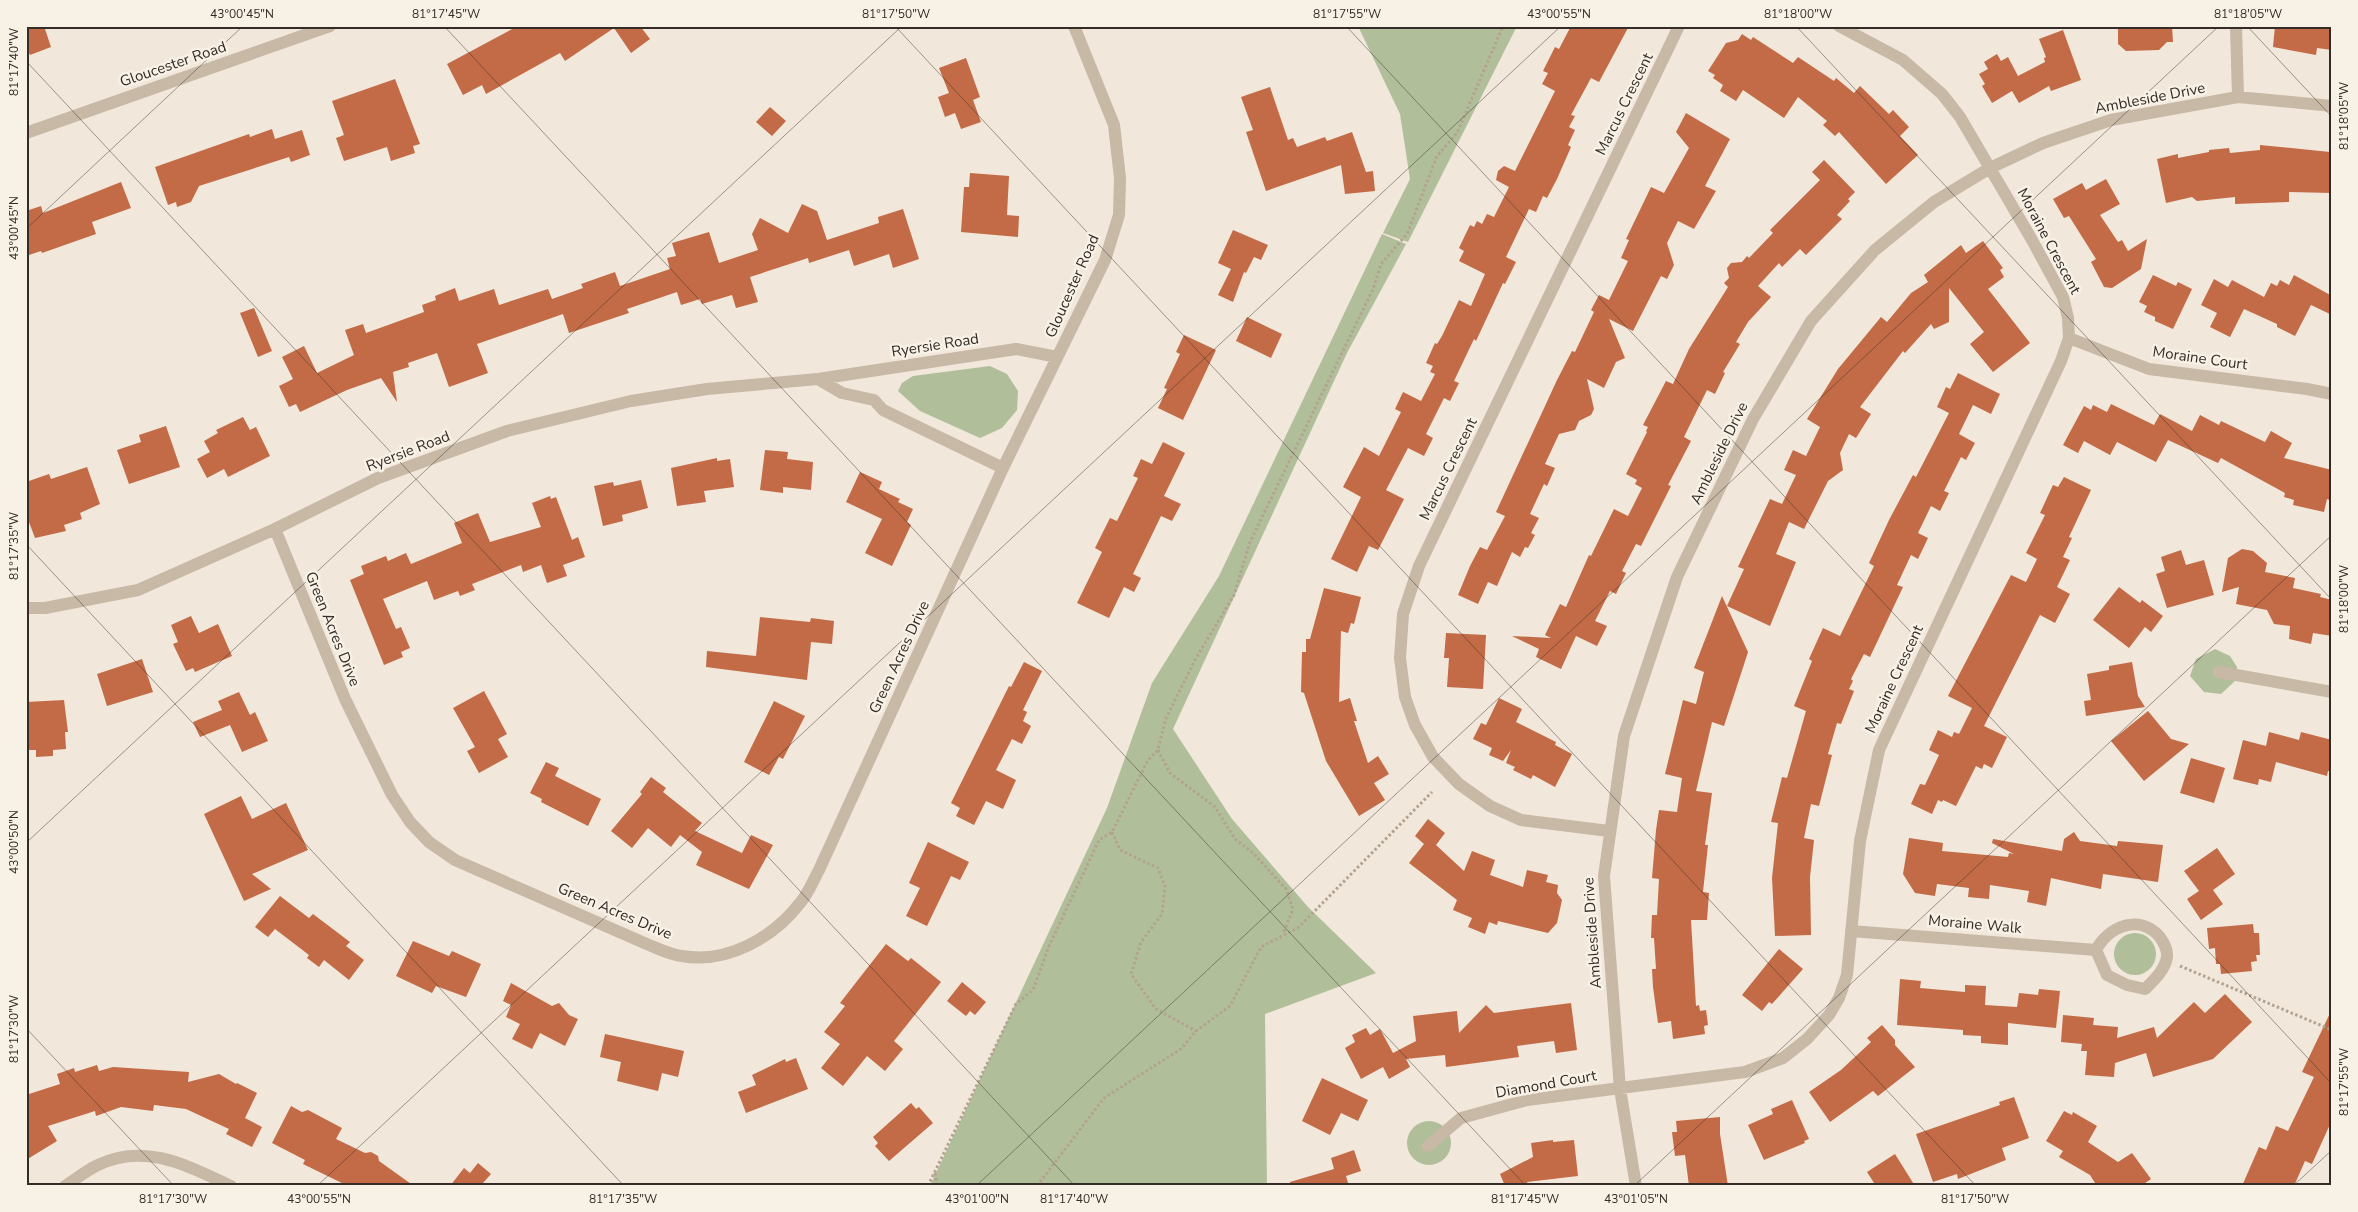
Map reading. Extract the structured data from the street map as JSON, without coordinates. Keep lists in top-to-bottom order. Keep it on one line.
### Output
{"streets":{"street":["Gloucester Road","Ambleside Drive","Marcus Crescent","Moraine Crescent","Ryersie Road","Moraine Court","Green Acres Drive","Moraine Walk","Diamond Court"]},"crossings":[["Gloucester Road","Ryersie Road"],["Gloucester Road","Green Acres Drive"],["Ambleside Drive","Marcus Crescent"],["Ambleside Drive","Moraine Crescent"],["Ambleside Drive","Diamond Court"],["Moraine Crescent","Moraine Court"],["Moraine Crescent","Moraine Walk"],["Moraine Crescent","Diamond Court"],["Ryersie Road","Green Acres Drive"]],"coordinates":["43°00'45\"N","81°17'45\"W","81°17'50\"W","81°17'55\"W","43°00'55\"N","81°18'00\"W","81°18'05\"W","81°17'40\"W","81°17'35\"W","43°00'50\"N","81°17'30\"W","43°01'00\"N","43°01'05\"N"]}
